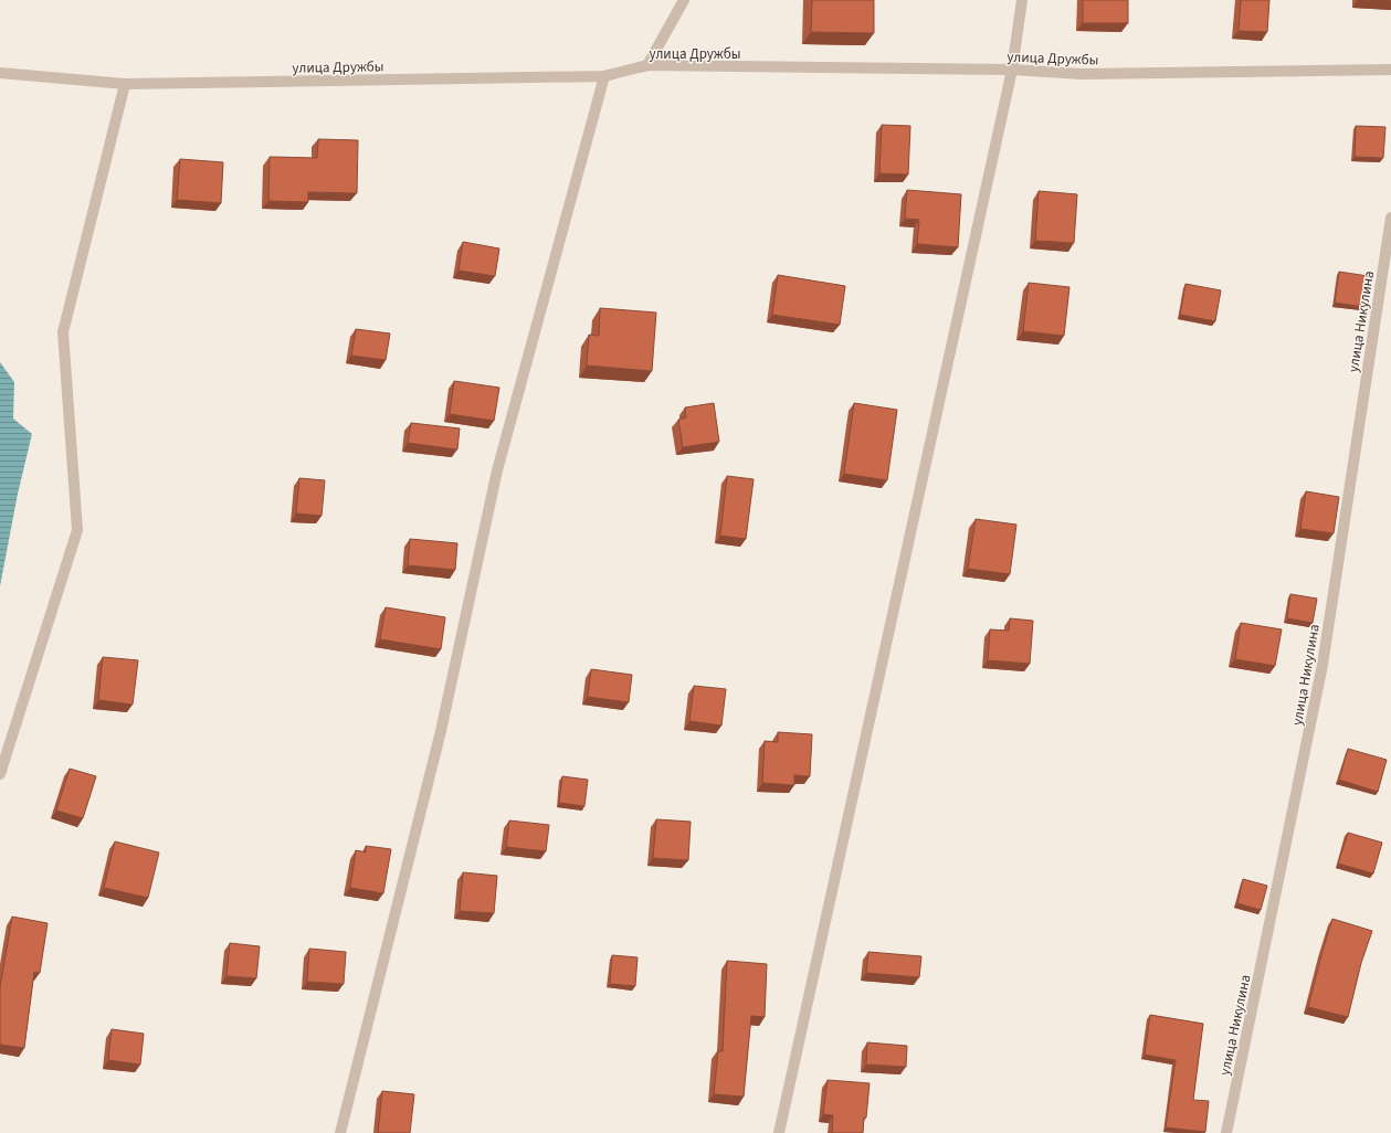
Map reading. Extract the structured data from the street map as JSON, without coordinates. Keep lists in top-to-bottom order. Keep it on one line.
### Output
{"streets":{"street":["улица Дружбы","улица Никулина"]}}
